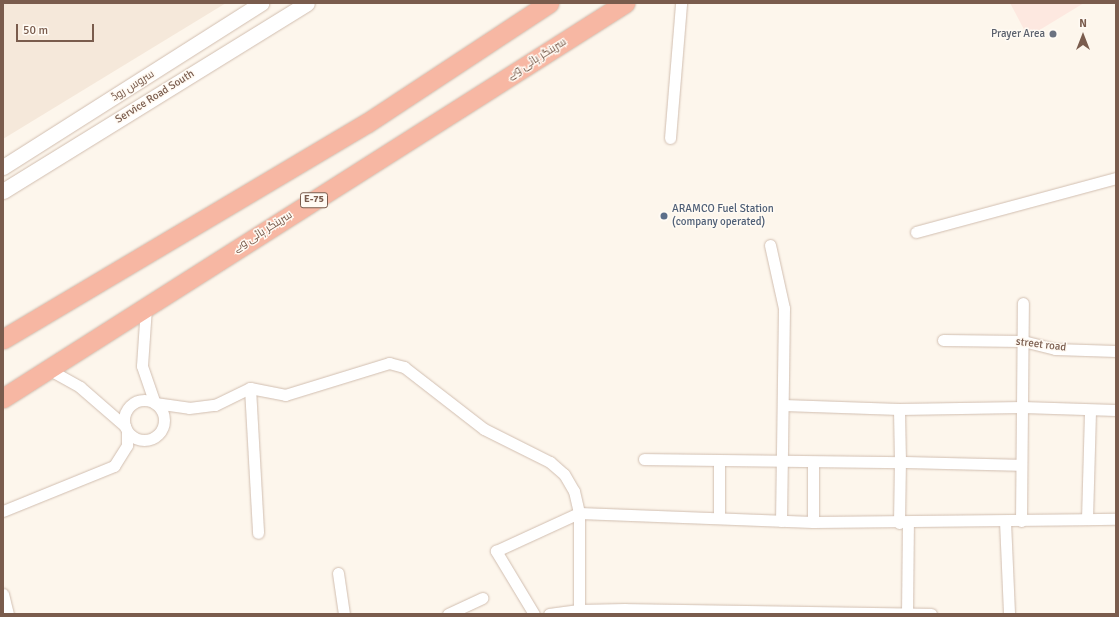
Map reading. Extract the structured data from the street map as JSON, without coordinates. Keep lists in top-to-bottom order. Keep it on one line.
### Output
{"streets":{"highway":["سرینگر ہائی وے","E-75"],"main road":["سروس روڈ","Service Road South"],"street":["street road"]},"places":["Prayer Area","ARAMCO Fuel Station (company operated)"],"scale_bar":"50 m","north":"top"}
